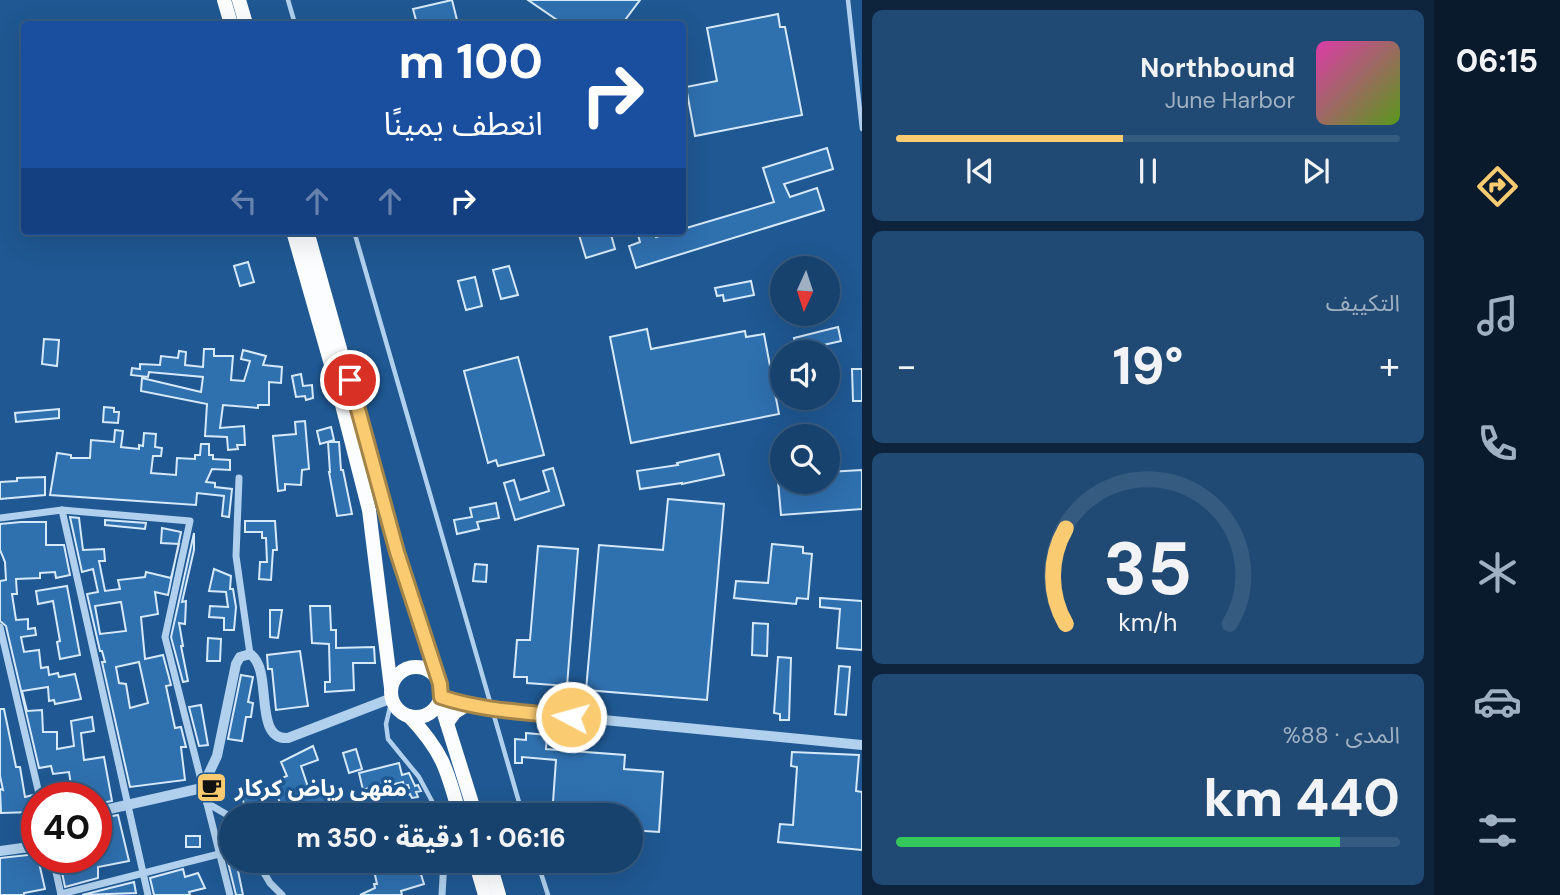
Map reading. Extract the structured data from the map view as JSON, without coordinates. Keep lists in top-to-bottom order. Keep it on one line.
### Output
{"places":{"cafe":["مقهى رياض كركار"]},"north":"bottom","page":{"tabs":"06:15","turn":["100 m","انعطف يمينًا"],"song":["Northbound","June Harbor"],"tile":["التكييف",["المدى · 88%","440 km"]],"heat":["−","19°","+"],"limit":"40","trip":"06:16 · 1 دقيقة · 350 m","gauge":["35","km/h"]}}
